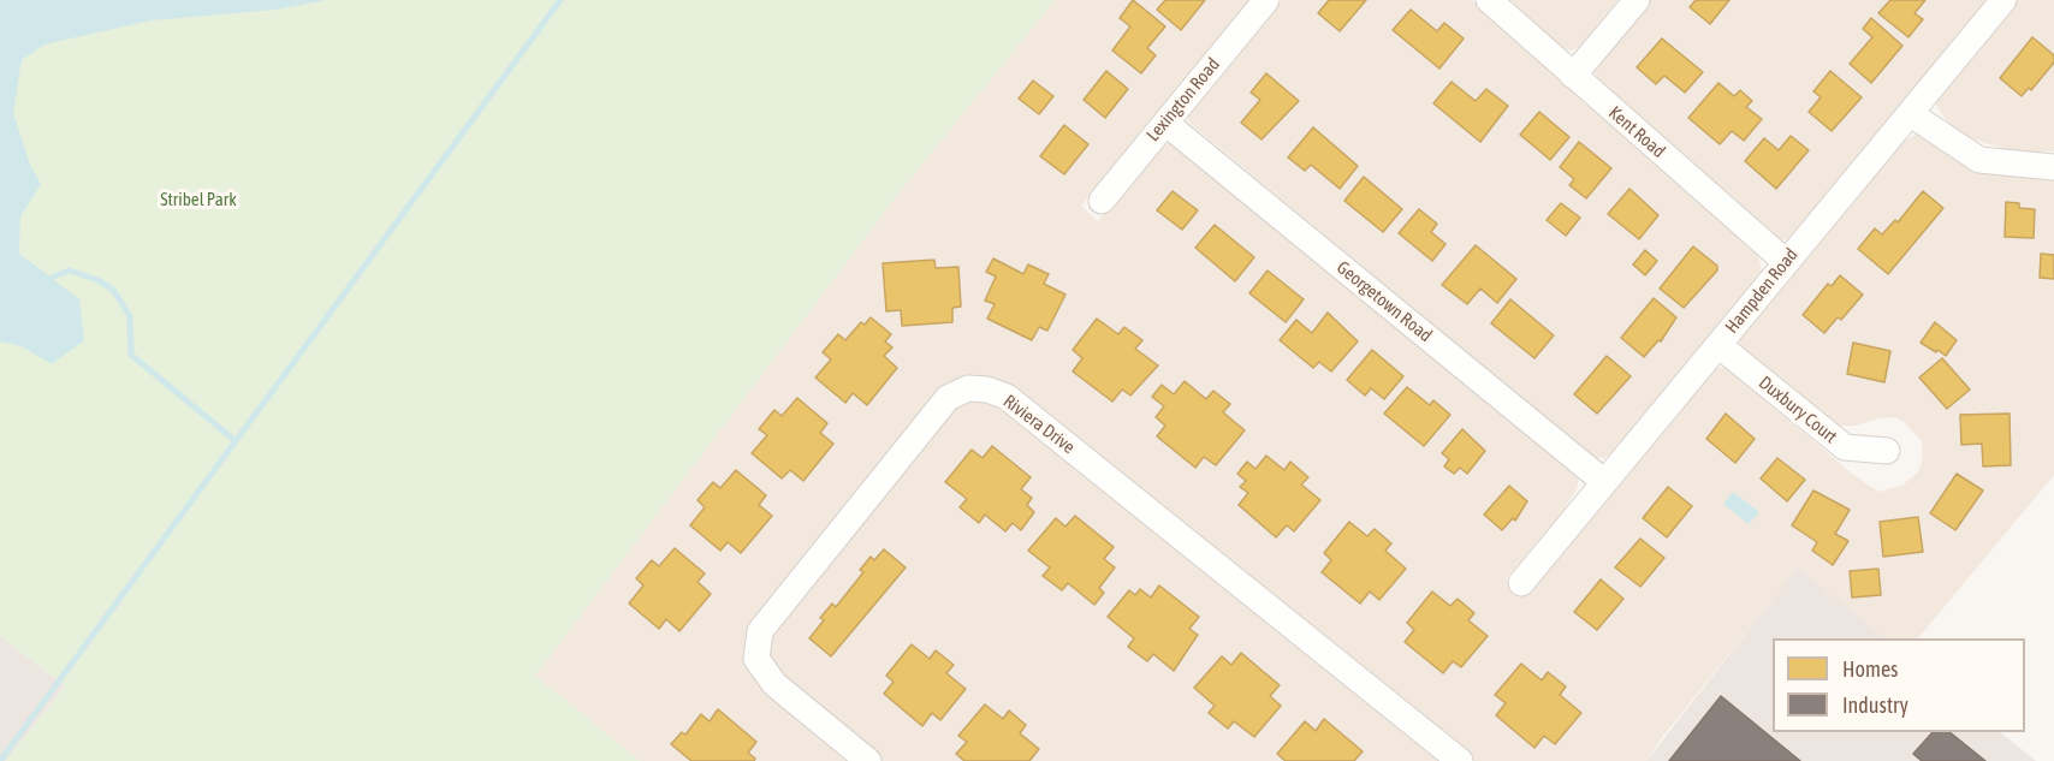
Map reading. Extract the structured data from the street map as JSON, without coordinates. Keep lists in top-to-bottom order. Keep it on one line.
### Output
{"streets":{"street":["Lexington Road","Kent Road","Hampden Road","Georgetown Road","Duxbury Court","Riviera Drive"]},"crossings":[["Lexington Road","Georgetown Road"],["Kent Road","Hampden Road"],["Hampden Road","Georgetown Road"],["Hampden Road","Duxbury Court"]],"parks":["Stribel Park"],"legend":["Homes","Industry"]}
